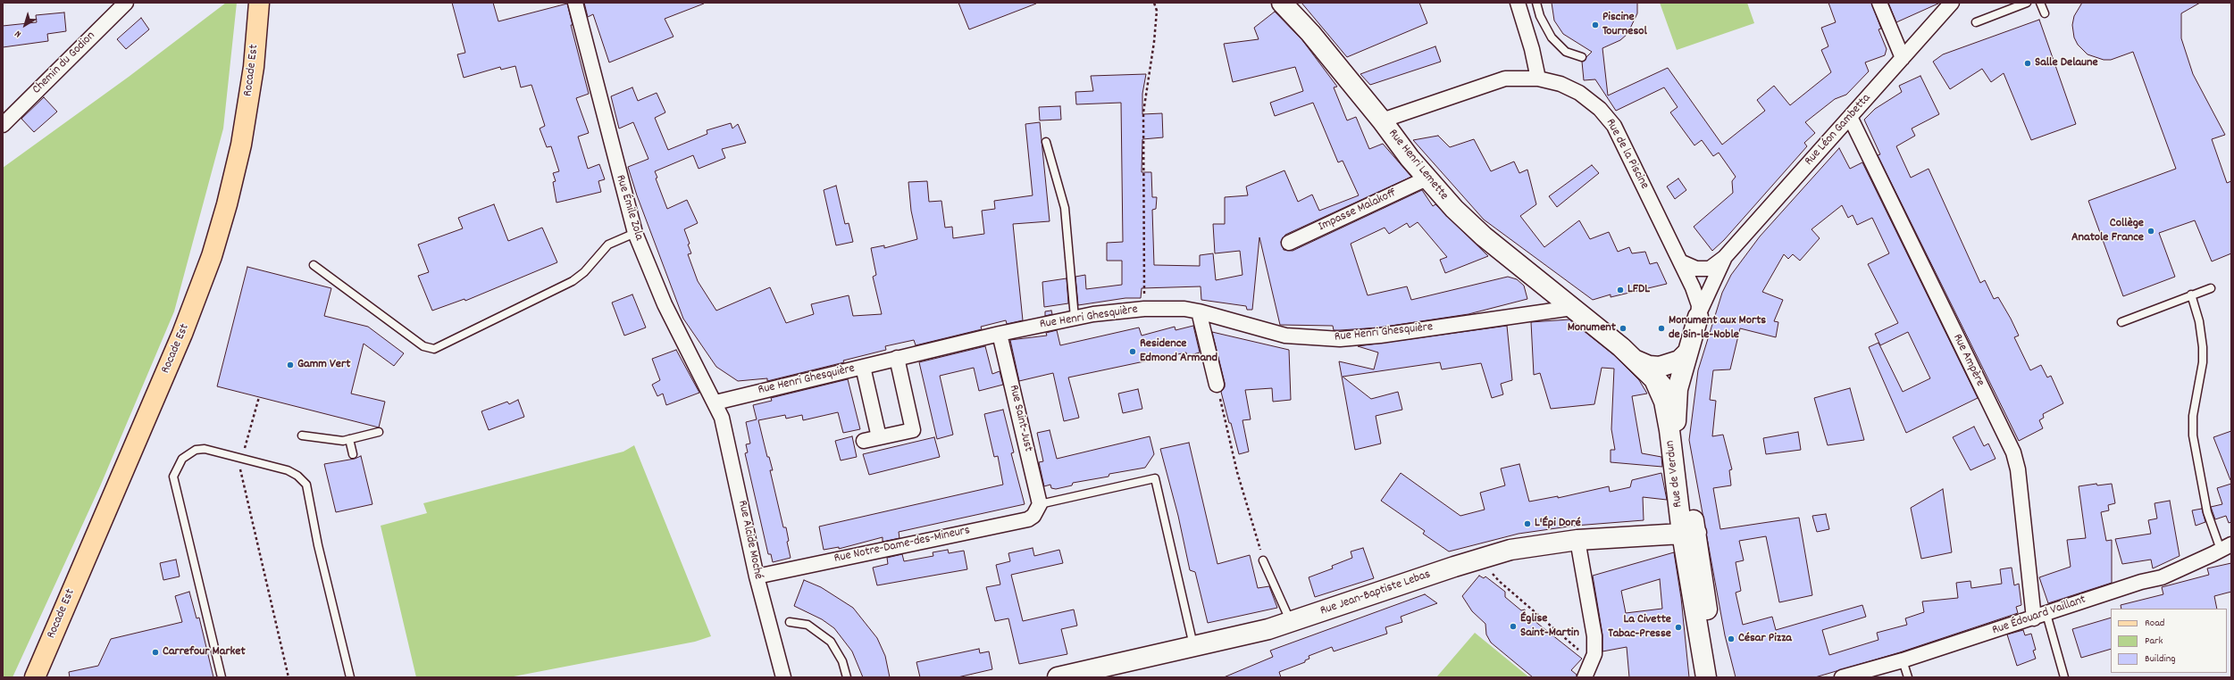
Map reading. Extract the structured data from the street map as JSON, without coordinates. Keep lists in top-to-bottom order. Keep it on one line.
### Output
{"streets":{"main road":["Rocade Est"],"street":["Chemin du Godion","Rue Léon Gambetta","Rue de la Piscine","Rue Henri Lemette","Rue Émile Zola","Impasse Malakoff","Rue Henri Ghesquière","Rue Ampère","Rue Saint-Just","Rue de Verdun","Rue Alcide Moché","Rue Notre-Dame-des-Mineurs","Rue Jean-Baptiste Lebas","Rue Édouard Vaillant"]},"crossings":[["Rue Léon Gambetta","Rue de la Piscine"],["Rue Léon Gambetta","Rue Ampère"],["Rue Léon Gambetta","Rue de Verdun"],["Rue de la Piscine","Rue Henri Lemette"],["Rue Henri Lemette","Impasse Malakoff"],["Rue Henri Lemette","Rue Henri Ghesquière"],["Rue Henri Lemette","Rue de Verdun"],["Rue Émile Zola","Rue Henri Ghesquière"],["Rue Émile Zola","Rue Alcide Moché"],["Rue Henri Ghesquière","Rue Saint-Just"],["Rue Henri Ghesquière","Rue de Verdun"],["Rue Henri Ghesquière","Rue Alcide Moché"],["Rue Ampère","Rue Édouard Vaillant"],["Rue Saint-Just","Rue Notre-Dame-des-Mineurs"],["Rue de Verdun","Rue Jean-Baptiste Lebas"],["Rue Alcide Moché","Rue Notre-Dame-des-Mineurs"]],"places":["Piscine Tournesol","Salle Delaune","Collège Anatole France","LFDL","Monument","Monument aux Morts de Sin-le-Noble","Residence Edmond Armand","Gamm Vert","L'Épi Doré","Église Saint-Martin","La Civette Tabac-Presse","César Pizza","Carrefour Market"],"legend":["Road","Park","Building"],"north":"bottom left"}
